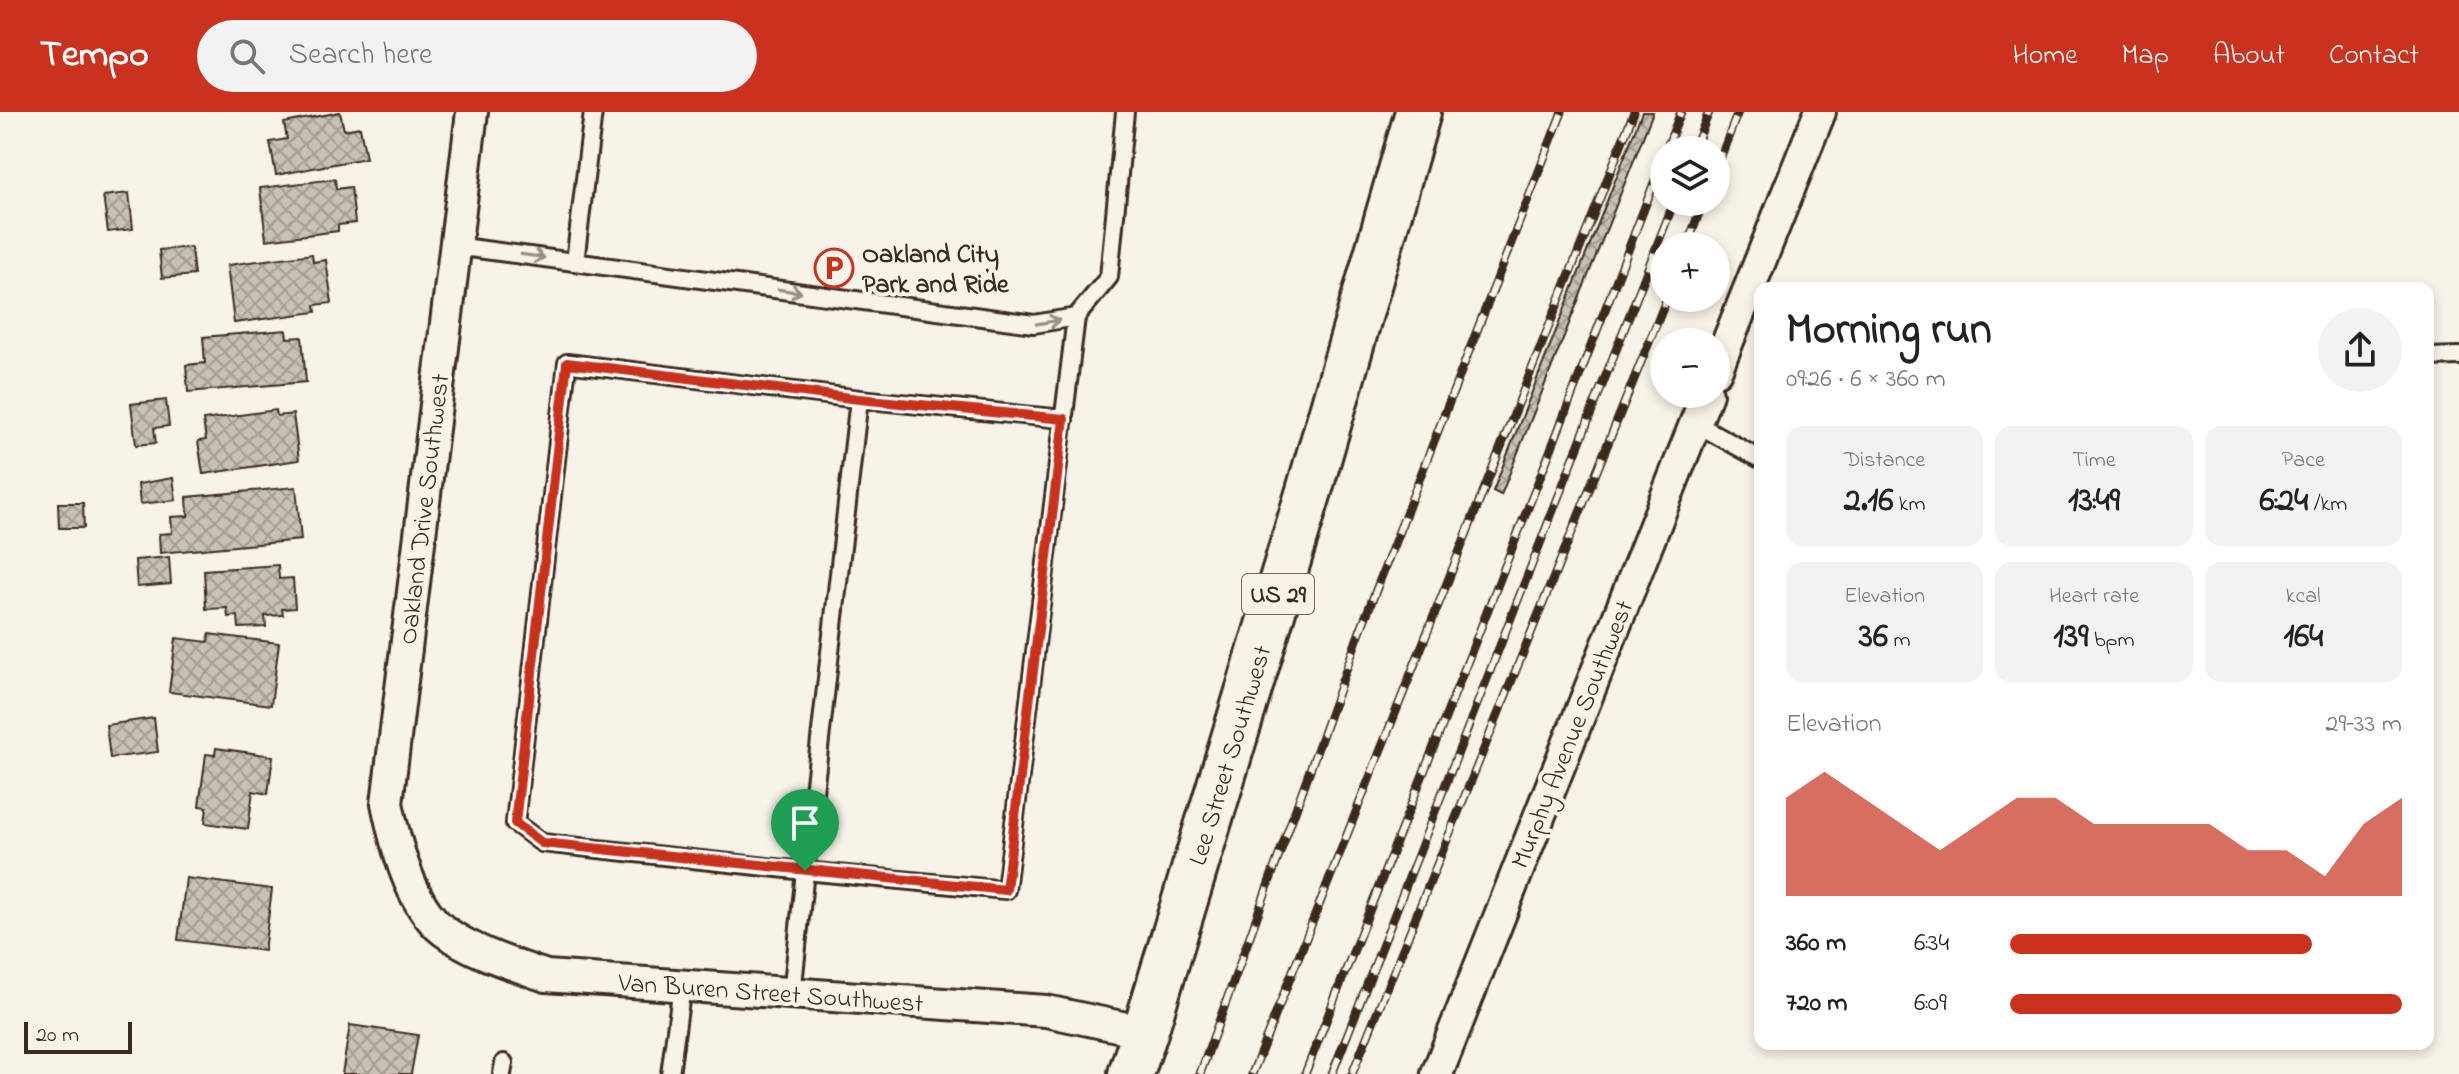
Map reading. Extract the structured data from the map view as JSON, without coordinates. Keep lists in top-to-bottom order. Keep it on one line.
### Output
{"streets":{"main road":["US 29","Lee Street Southwest"],"street":["Oakland Drive Southwest","Murphy Avenue Southwest","Van Buren Street Southwest"]},"crossings":[["Oakland Drive Southwest","Van Buren Street Southwest"],["Lee Street Southwest","Van Buren Street Southwest"]],"places":{"parking":["Oakland City Park and Ride"]},"scale_bar":"20 m","page":{"header":"Tempo","search":"Search here","nav":["Home","Map","About","Contact"],"map_buttons":["+","−"],"heading":["Morning run","09:26 · 6 × 360 m"],"stats":[["Distance","2.16 km"],["Time","13:49"],["Pace","6:24 /km"],["Elevation","36 m"],["Heart rate","139 bpm"],["kcal","164"]],"chart":["Elevation","29–33 m"],"list":[{"name":"360 m","note":"6:34"},{"name":"720 m","note":"6:09"}],"scale":"20 m"}}
